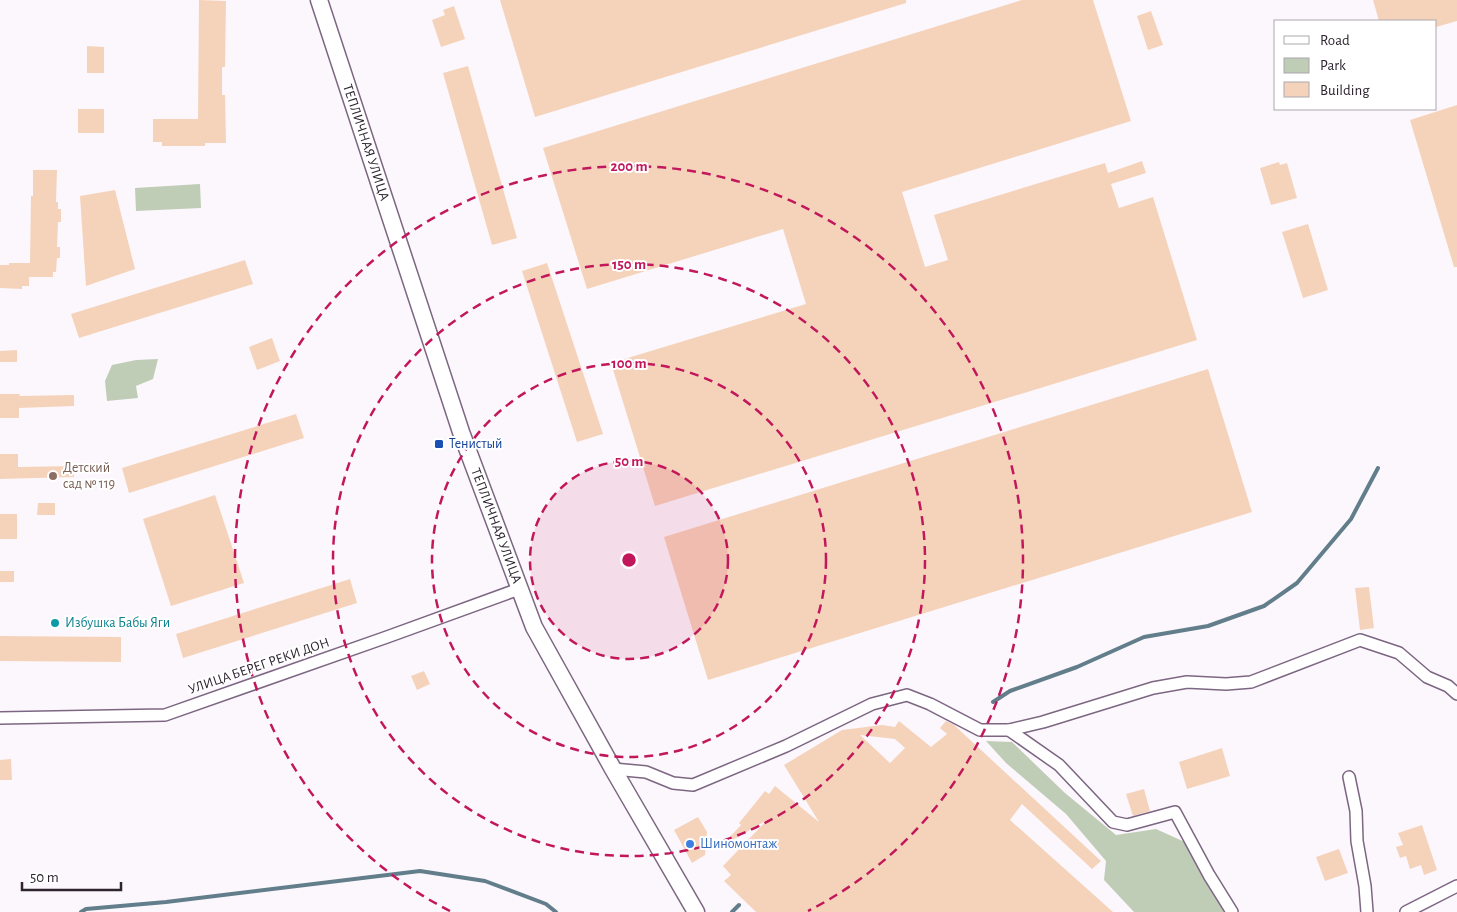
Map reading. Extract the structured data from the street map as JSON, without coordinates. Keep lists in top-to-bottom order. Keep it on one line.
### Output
{"streets":{"street":["ТЕПЛИЧНАЯ УЛИЦА","УЛИЦА БЕРЕГ РЕКИ ДОН"]},"crossings":[["ТЕПЛИЧНАЯ УЛИЦА","УЛИЦА БЕРЕГ РЕКИ ДОН"]],"places":{"transit":["Тенистый"],"other":["Детский сад № 119","Избушка Бабы Яги","Шиномонтаж"]},"legend":["Road","Park","Building"],"scale_bar":"50 m","rings":["200 m","150 m","100 m","50 m"]}
